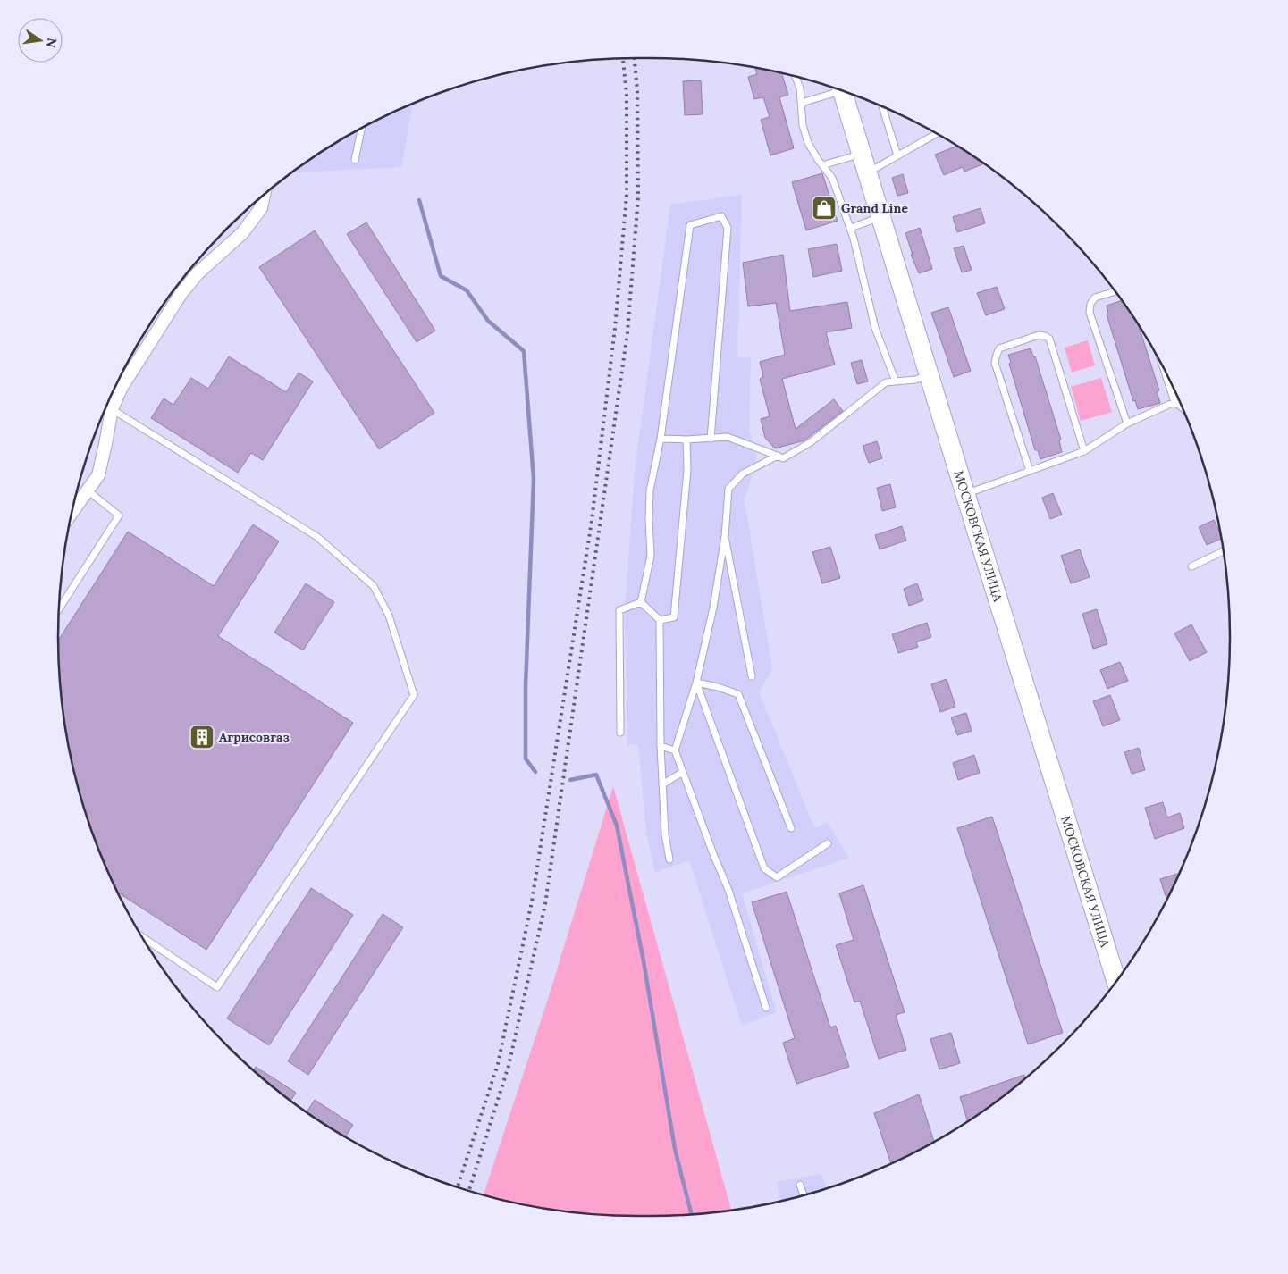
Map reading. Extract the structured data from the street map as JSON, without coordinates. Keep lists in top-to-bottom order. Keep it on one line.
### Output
{"streets":{"main road":["МОСКОВСКАЯ УЛИЦА"]},"places":{"shop":["Grand Line"],"building":["Агрисовгаз"]},"north":"right"}
